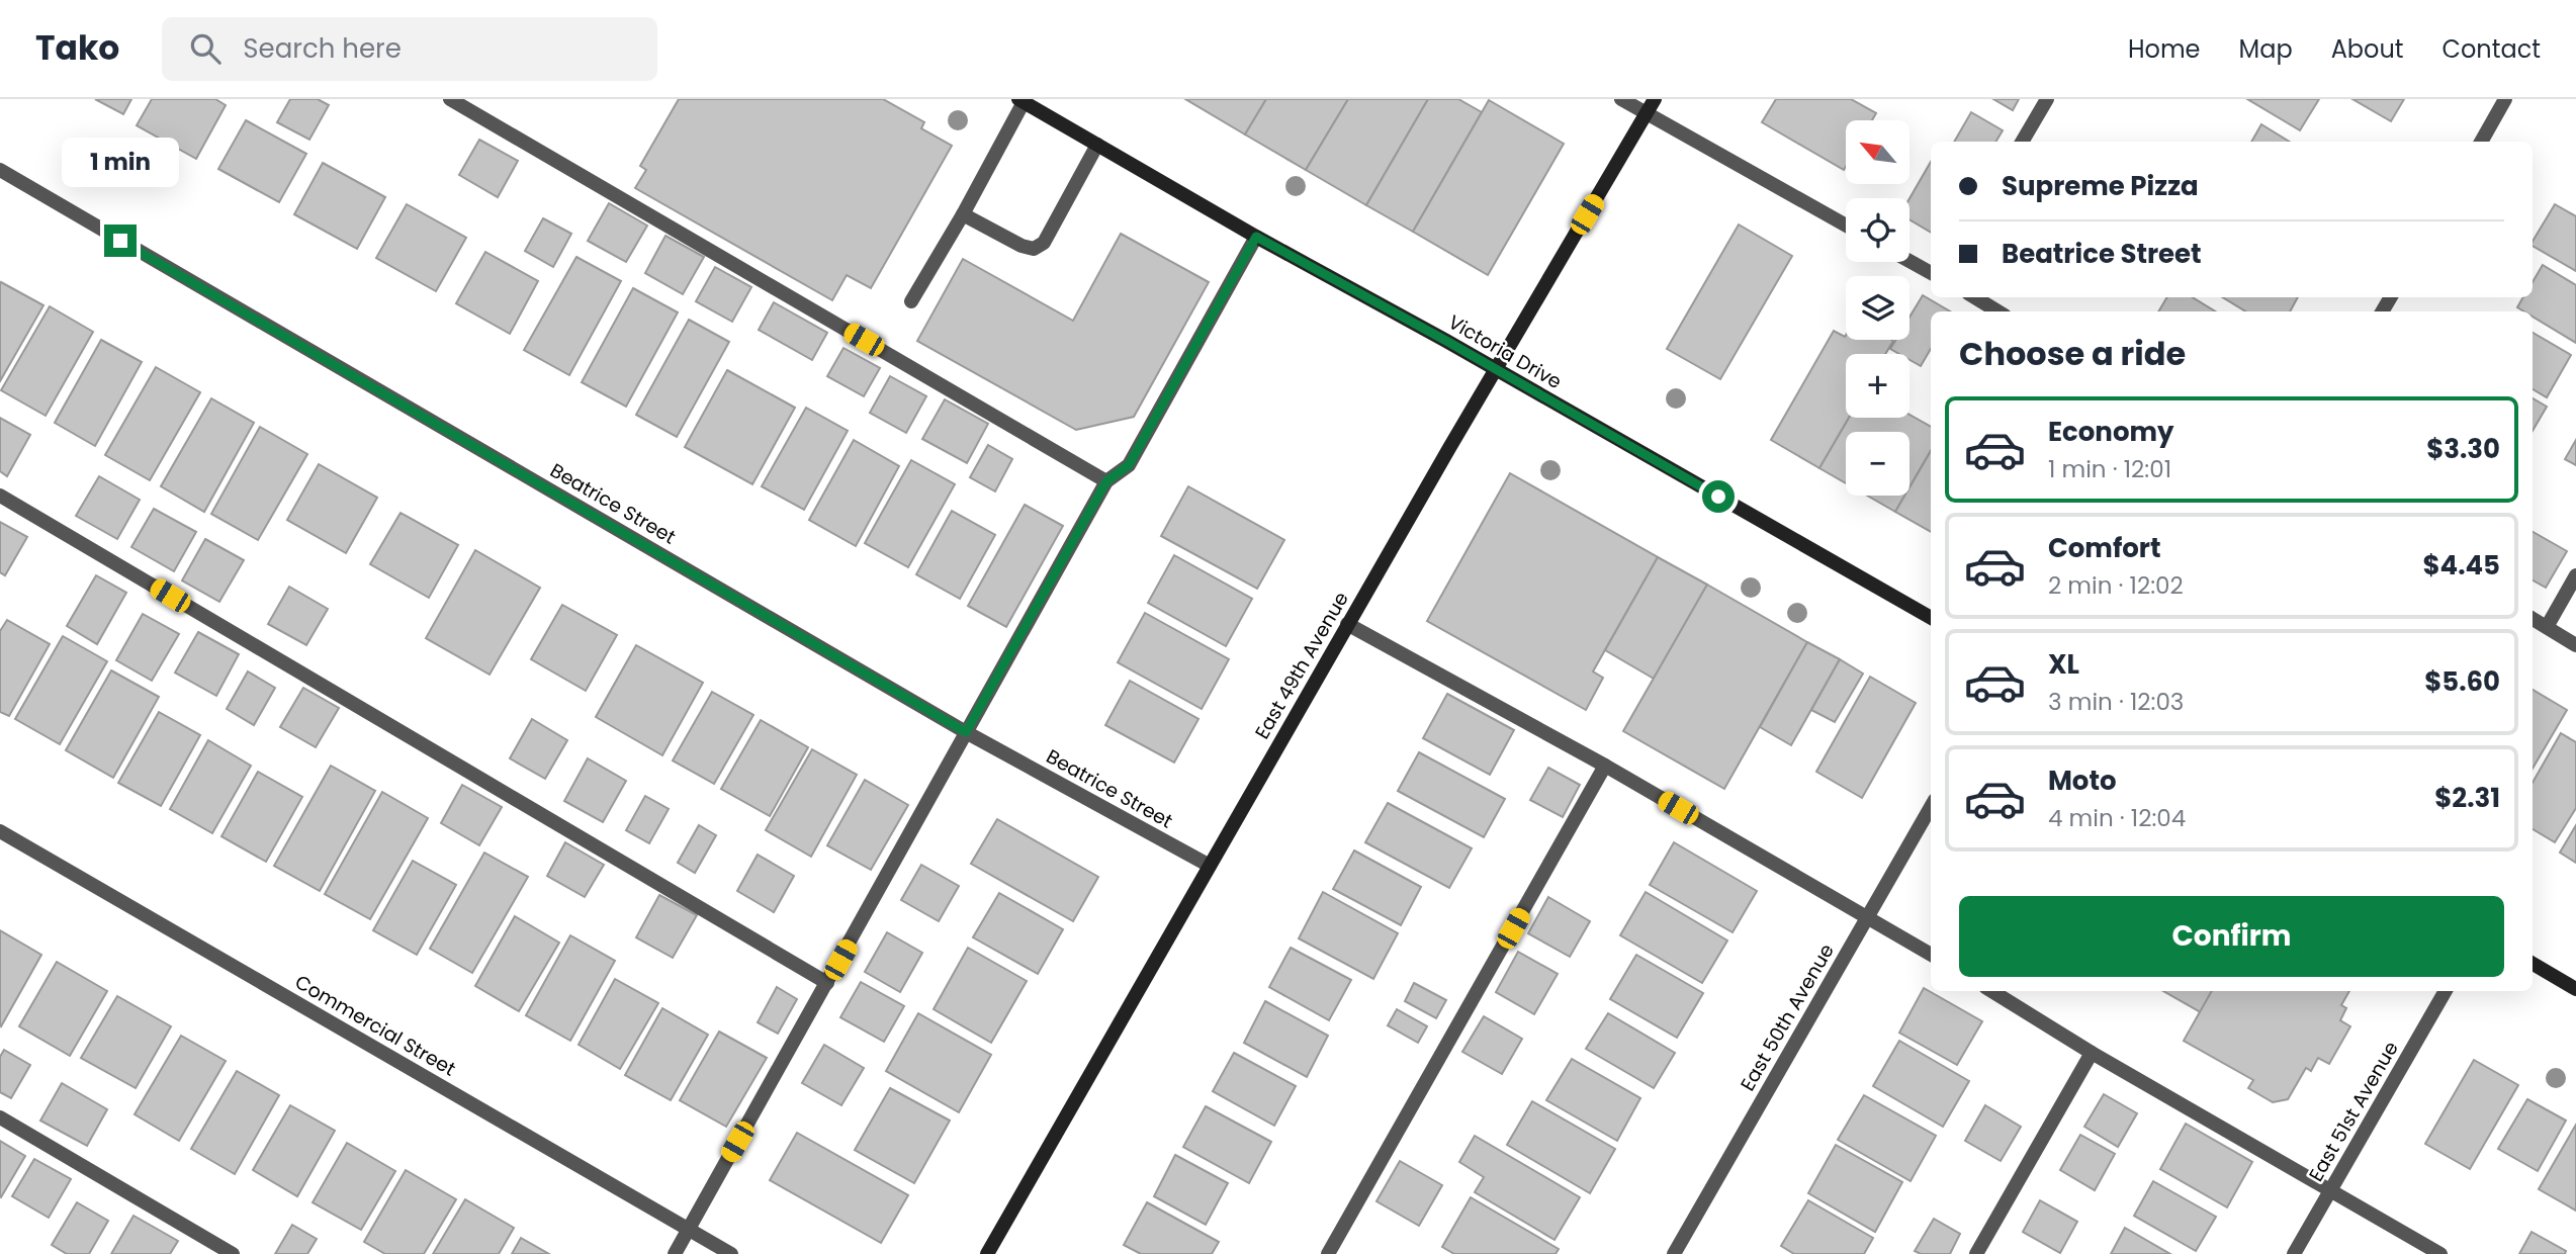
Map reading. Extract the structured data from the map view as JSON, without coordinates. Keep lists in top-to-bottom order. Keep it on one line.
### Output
{"streets":{"street":["Victoria Drive","Beatrice Street","East 49th Avenue","East 50th Avenue","Commercial Street","East 51st Avenue"]},"crossings":[["Victoria Drive","East 49th Avenue"],["Beatrice Street","East 49th Avenue"]],"north":"top left","page":{"header":"Tako","search":"Search here","nav":["Home","Map","About","Contact"],"map_buttons":["+","−"],"bubble":"1 min","banner":["Supreme Pizza","Beatrice Street"],"heading":"Choose a ride","list":[{"name":"Economy","note":"1 min · 12:01","value":"$3.30"},{"name":"Comfort","note":"2 min · 12:02","value":"$4.45"},{"name":"XL","note":"3 min · 12:03","value":"$5.60"},{"name":"Moto","note":"4 min · 12:04","value":"$2.31"}],"buttons":"Confirm"}}
